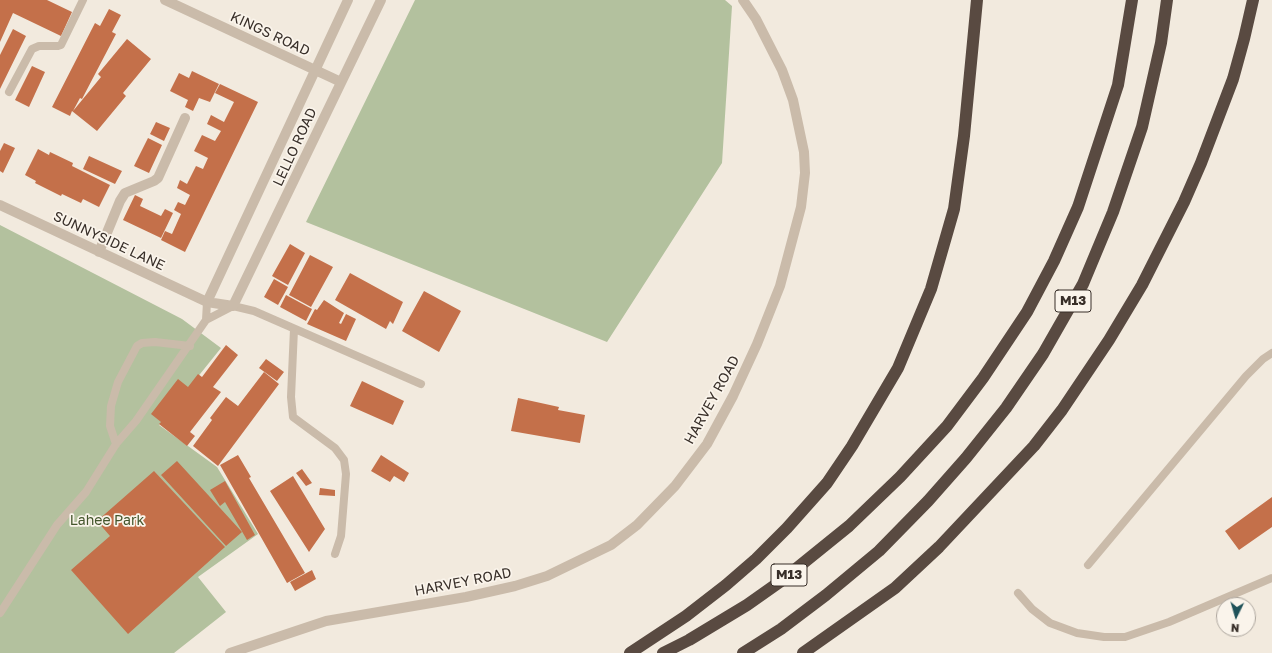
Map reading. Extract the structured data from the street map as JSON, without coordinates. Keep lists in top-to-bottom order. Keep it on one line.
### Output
{"streets":{"highway":["M13"],"street":["KINGS ROAD","LELLO ROAD","SUNNYSIDE LANE","HARVEY ROAD"]},"crossings":[["KINGS ROAD","LELLO ROAD"],["LELLO ROAD","SUNNYSIDE LANE"]],"parks":["Lahee Park"],"north":"bottom"}
